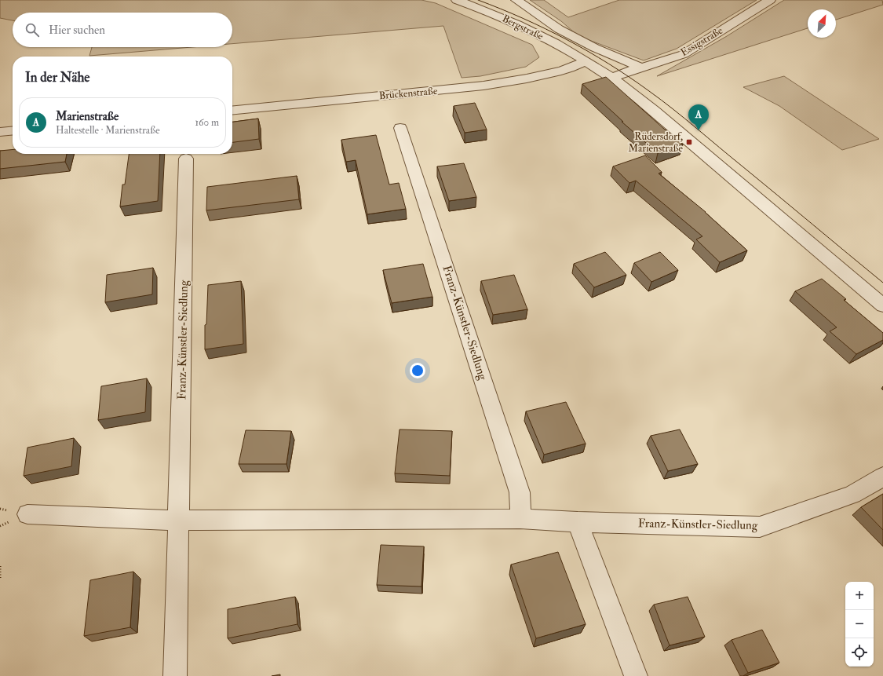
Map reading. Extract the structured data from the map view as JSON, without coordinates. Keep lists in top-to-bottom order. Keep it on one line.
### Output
{"streets":{"street":["Bergstraße","Essigstraße","Brückenstraße","Franz-Künstler-Siedlung"]},"crossings":[["Bergstraße","Essigstraße"],["Bergstraße","Brückenstraße"]],"places":{"transit":["Rüdersdorf, Marienstraße"]},"north":"top right","page":{"search":"Hier suchen","heading":"In der Nähe","list":[{"mark":"A","name":"Marienstraße","note":"Haltestelle · Marienstraße","value":"160 m"}],"pins":"A","map_buttons":["+","−"]}}
